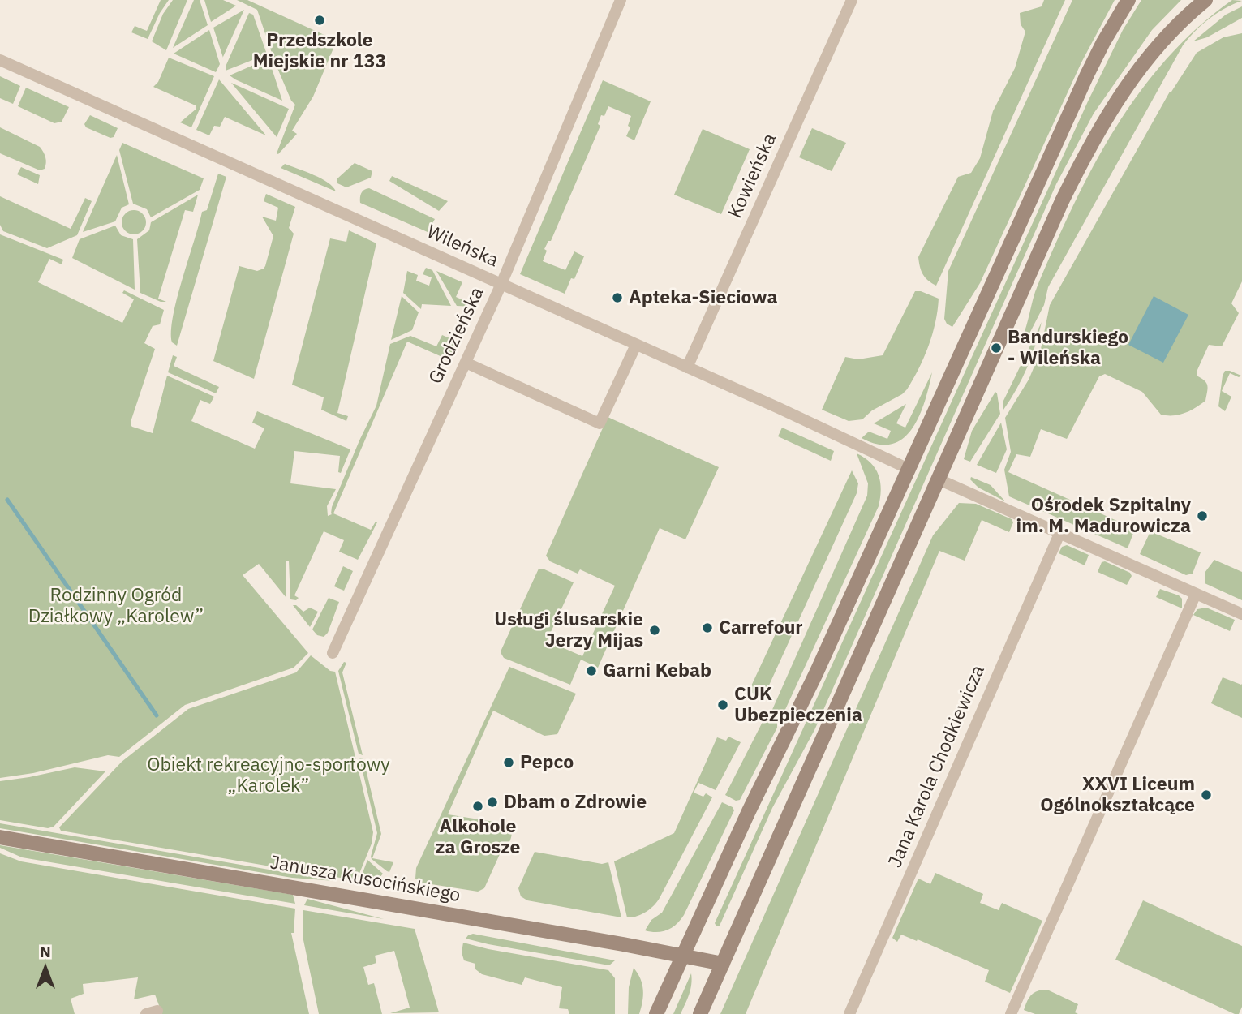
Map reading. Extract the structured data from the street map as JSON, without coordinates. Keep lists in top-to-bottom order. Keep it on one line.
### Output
{"streets":{"main road":["Janusza Kusocińskiego"],"street":["Kowieńska","Wileńska","Grodzieńska","Jana Karola Chodkiewicza"]},"crossings":[["Kowieńska","Wileńska"],["Wileńska","Grodzieńska"]],"parks":["Rodzinny Ogród Działkowy „Karolew”","Obiekt rekreacyjno-sportowy „Karolek”"],"places":["Przedszkole Miejskie nr 133","Apteka-Sieciowa","Bandurskiego - Wileńska","Ośrodek Szpitalny im. M. Madurowicza","Carrefour","Usługi ślusarskie Jerzy Mijas","Garni Kebab","CUK Ubezpieczenia","Pepco","XXVI Liceum Ogólnokształcące","Dbam o Zdrowie","Alkohole za Grosze"],"north":"top"}
